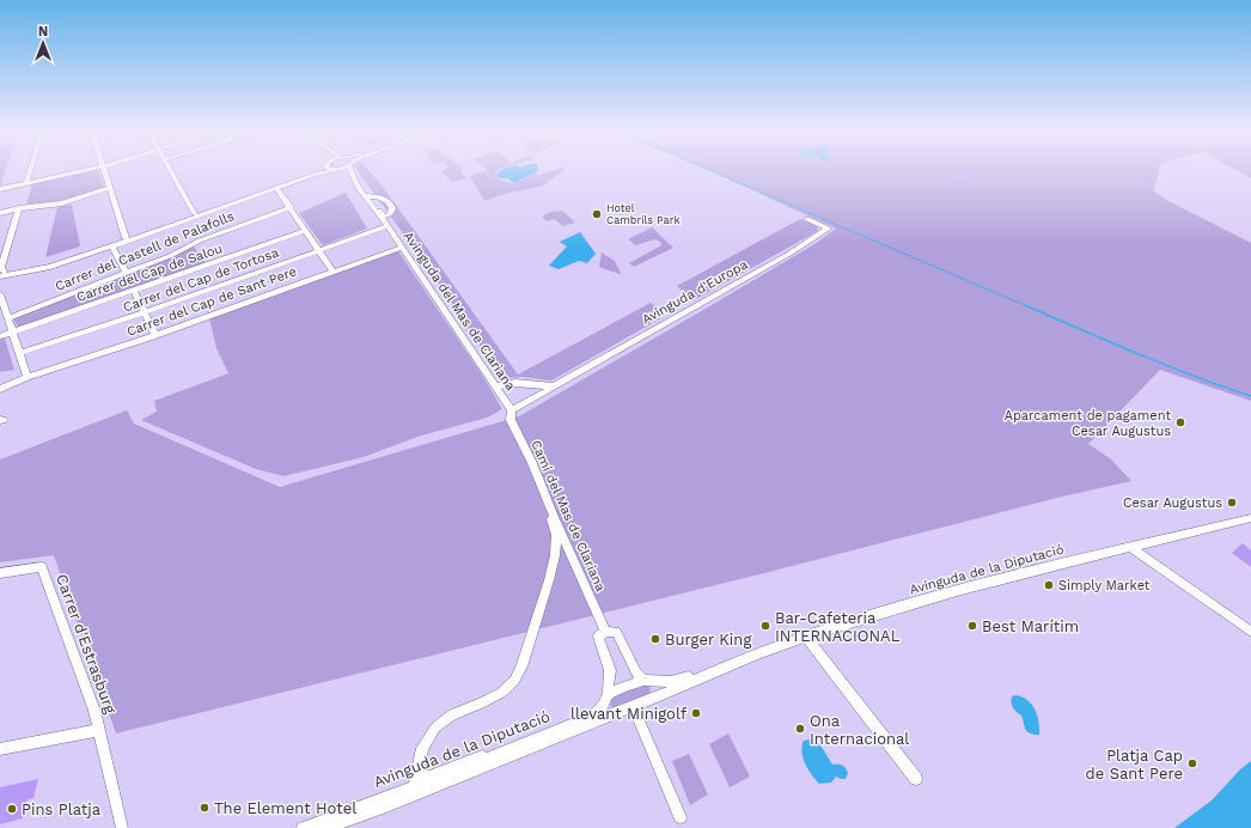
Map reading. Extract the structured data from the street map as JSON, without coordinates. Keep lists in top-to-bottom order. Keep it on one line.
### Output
{"streets":{"street":["Carrer del Castell de Palafolls","Carrer del Cap de Salou","Carrer del Cap de Tortosa","Avinguda d'Europa","Carrer del Cap de Sant Pere","Avinguda del Mas de Clariana","Camí del Mas de Clariana","Avinguda de la Diputació","Carrer d'Estrasburg"]},"crossings":[["Carrer del Cap de Tortosa","Avinguda del Mas de Clariana"],["Avinguda d'Europa","Avinguda del Mas de Clariana"],["Avinguda d'Europa","Camí del Mas de Clariana"],["Carrer del Cap de Sant Pere","Avinguda del Mas de Clariana"],["Avinguda del Mas de Clariana","Camí del Mas de Clariana"],["Camí del Mas de Clariana","Avinguda de la Diputació"]],"places":["Hotel Cambrils Park","Aparcament de pagament Cesar Augustus","Cesar Augustus","Simply Market","Bar-Cafeteria INTERNACIONAL","Best Marítim","Burger King","llevant Minigolf","Ona Internacional","Platja Cap de Sant Pere","The Element Hotel","Pins Platja"],"north":"top"}
